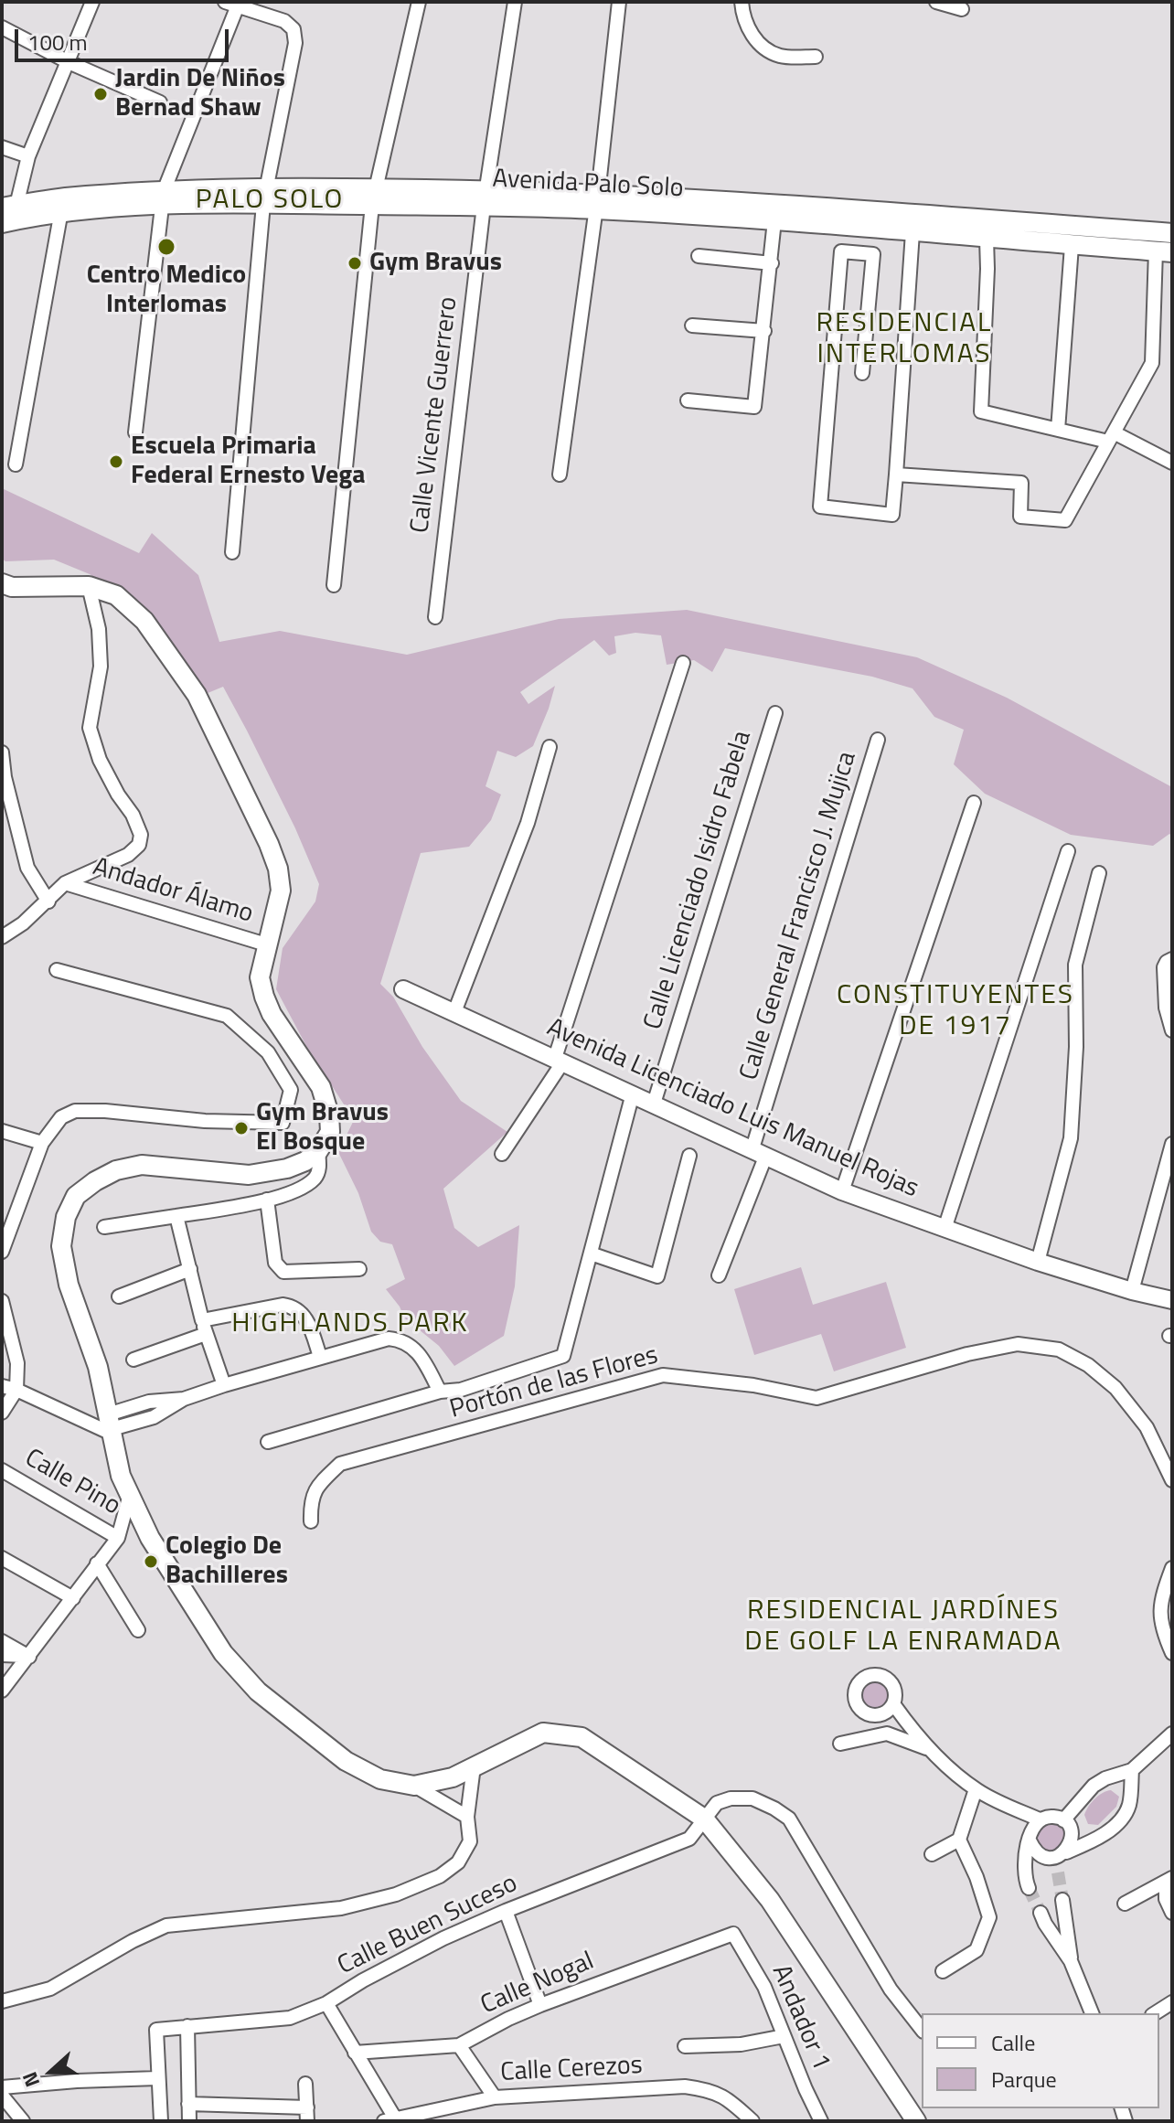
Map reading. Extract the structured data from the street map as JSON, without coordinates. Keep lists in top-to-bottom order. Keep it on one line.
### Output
{"streets":{"main road":["Avenida Palo Solo"],"street":["Calle Vicente Guerrero","Calle Licenciado Isidro Fabela","Andador Álamo","Calle General Francisco J. Mujica","Avenida Licenciado Luis Manuel Rojas","Portón de las Flores","Calle Pino","Calle Buen Suceso","Calle Nogal","Andador 1","Calle Cerezos"]},"crossings":[["Avenida Palo Solo","Calle Vicente Guerrero"],["Calle Licenciado Isidro Fabela","Avenida Licenciado Luis Manuel Rojas"],["Calle General Francisco J. Mujica","Avenida Licenciado Luis Manuel Rojas"],["Calle Nogal","Andador 1"]],"districts":["PALO SOLO","RESIDENCIAL INTERLOMAS","CONSTITUYENTES DE 1917","HIGHLANDS PARK","RESIDENCIAL JARDÍNES DE GOLF LA ENRAMADA"],"places":["Jardin De Niños Bernad Shaw","Centro Medico Interlomas","Gym Bravus","Escuela Primaria Federal Ernesto Vega","Gym Bravus El Bosque","Colegio De Bachilleres"],"legend":["Calle","Parque"],"scale_bar":"100 m","north":"left"}
